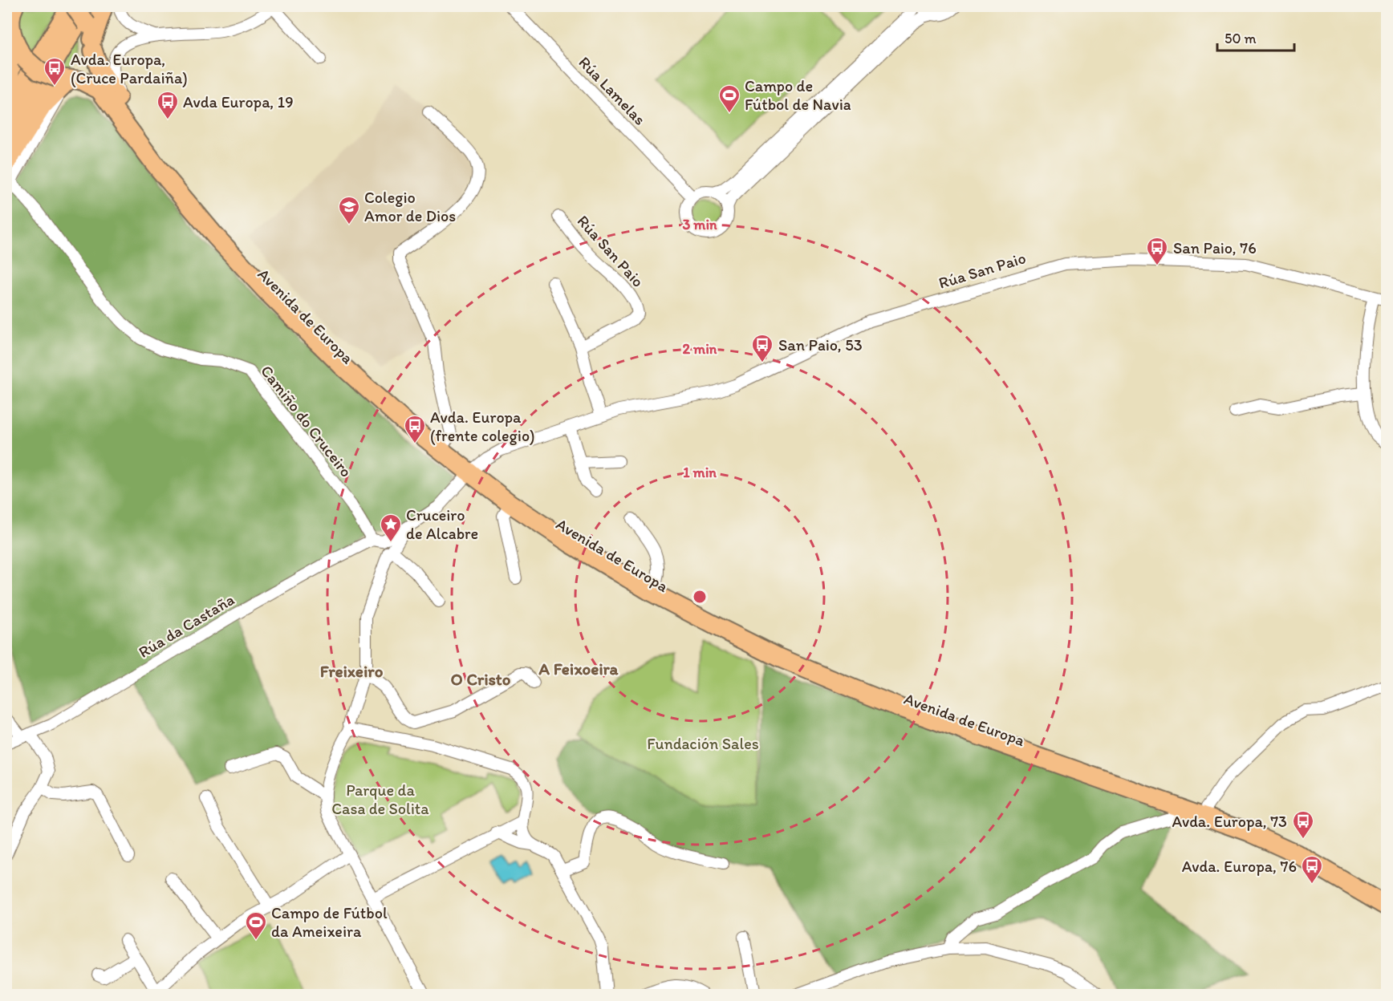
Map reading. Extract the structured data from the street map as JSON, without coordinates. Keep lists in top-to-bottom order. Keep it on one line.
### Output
{"streets":{"main road":["Avenida de Europa"],"street":["Rúa Lamelas","Rúa San Paio","Camiño do Cruceiro","Rúa da Castaña"]},"crossings":[["Rúa San Paio","Avenida de Europa"],["Rúa San Paio","Rúa da Castaña"],["Avenida de Europa","Rúa da Castaña"],["Camiño do Cruceiro","Rúa da Castaña"]],"districts":["A Feixoeira","Freixeiro","O Cristo"],"parks":["Fundación Sales","Parque da Casa de Solita"],"places":{"bus stop":["Avda. Europa, (Cruce Pardaiña)","Avda Europa, 19","San Paio, 76","San Paio, 53","Avda. Europa (frente colegio)","Avda. Europa, 73","Avda. Europa, 76"],"sports":["Campo de Fútbol de Navia","Campo de Fútbol da Ameixeira"],"school or university":["Colegio Amor de Dios"],"place":["Cruceiro de Alcabre"]},"scale_bar":"50 m","rings":["3 min","2 min","1 min"]}
